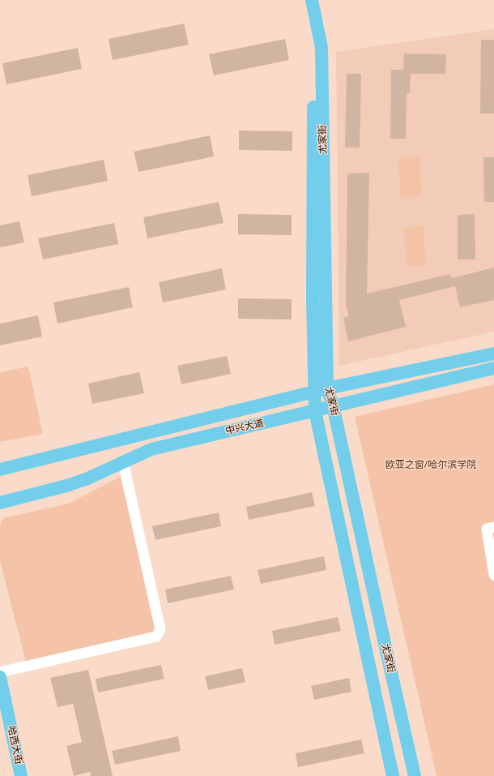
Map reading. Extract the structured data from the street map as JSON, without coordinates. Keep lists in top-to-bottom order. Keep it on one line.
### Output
{"streets":{"main road":["尤家街","中兴大道","哈西大街"]},"crossings":[["尤家街","中兴大道"]],"parks":["欧亚之窗/哈尔滨学院"]}
